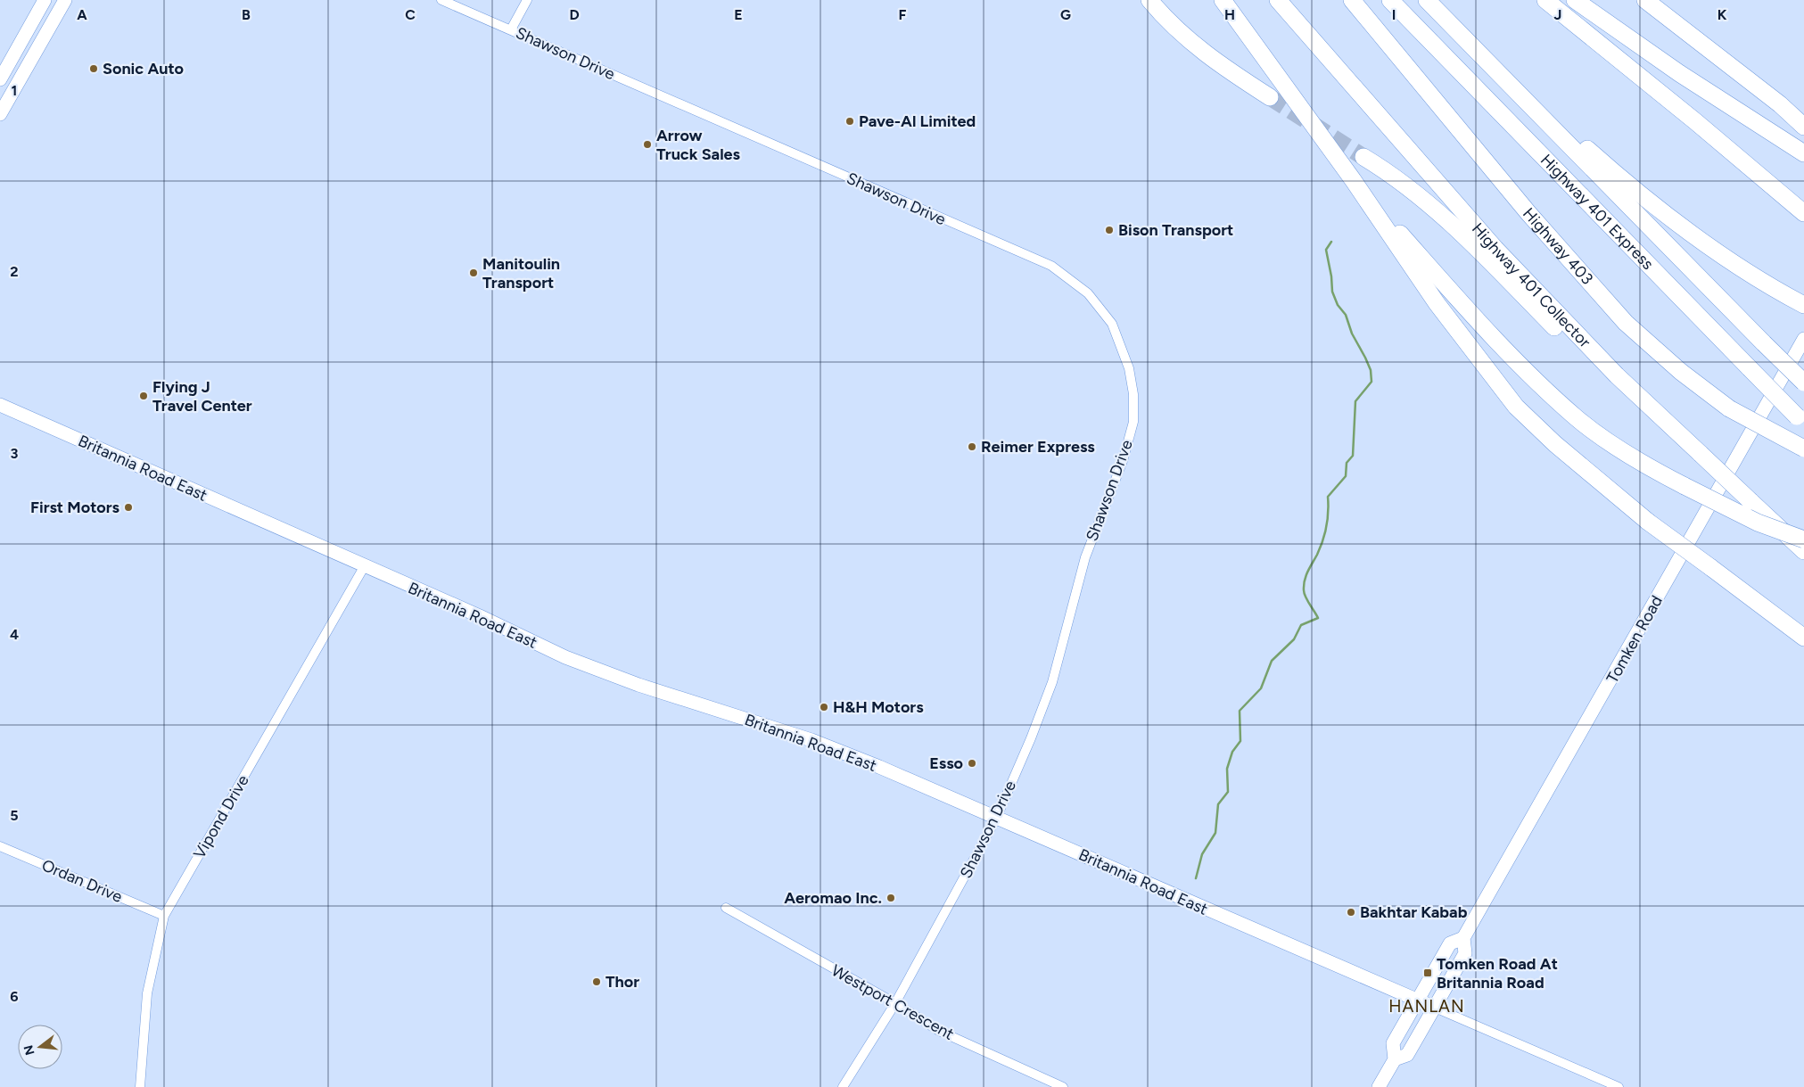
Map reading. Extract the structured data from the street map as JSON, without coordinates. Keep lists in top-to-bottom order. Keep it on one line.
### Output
{"streets":{"highway":["Highway 401 Express","Highway 403","Highway 401 Collector"],"street":["Shawson Drive","Britannia Road East","Tomken Road","Vipond Drive","Ordan Drive","Westport Crescent"]},"crossings":[["Shawson Drive","Britannia Road East"],["Shawson Drive","Westport Crescent"],["Britannia Road East","Tomken Road"],["Britannia Road East","Vipond Drive"],["Vipond Drive","Ordan Drive"]],"districts":["HANLAN"],"places":{"other":["Sonic Auto","Pave-Al Limited","Arrow Truck Sales","Bison Transport","Manitoulin Transport","Flying J Travel Center","Reimer Express","First Motors","H&H Motors","Esso","Aeromao Inc.","Bakhtar Kabab","Thor"],"transit":["Tomken Road At Britannia Road"]},"north":"left","grid":{"columns":["A","B","C","D","E","F","G","H","I","J","K"],"rows":["1","2","3","4","5","6"]}}
